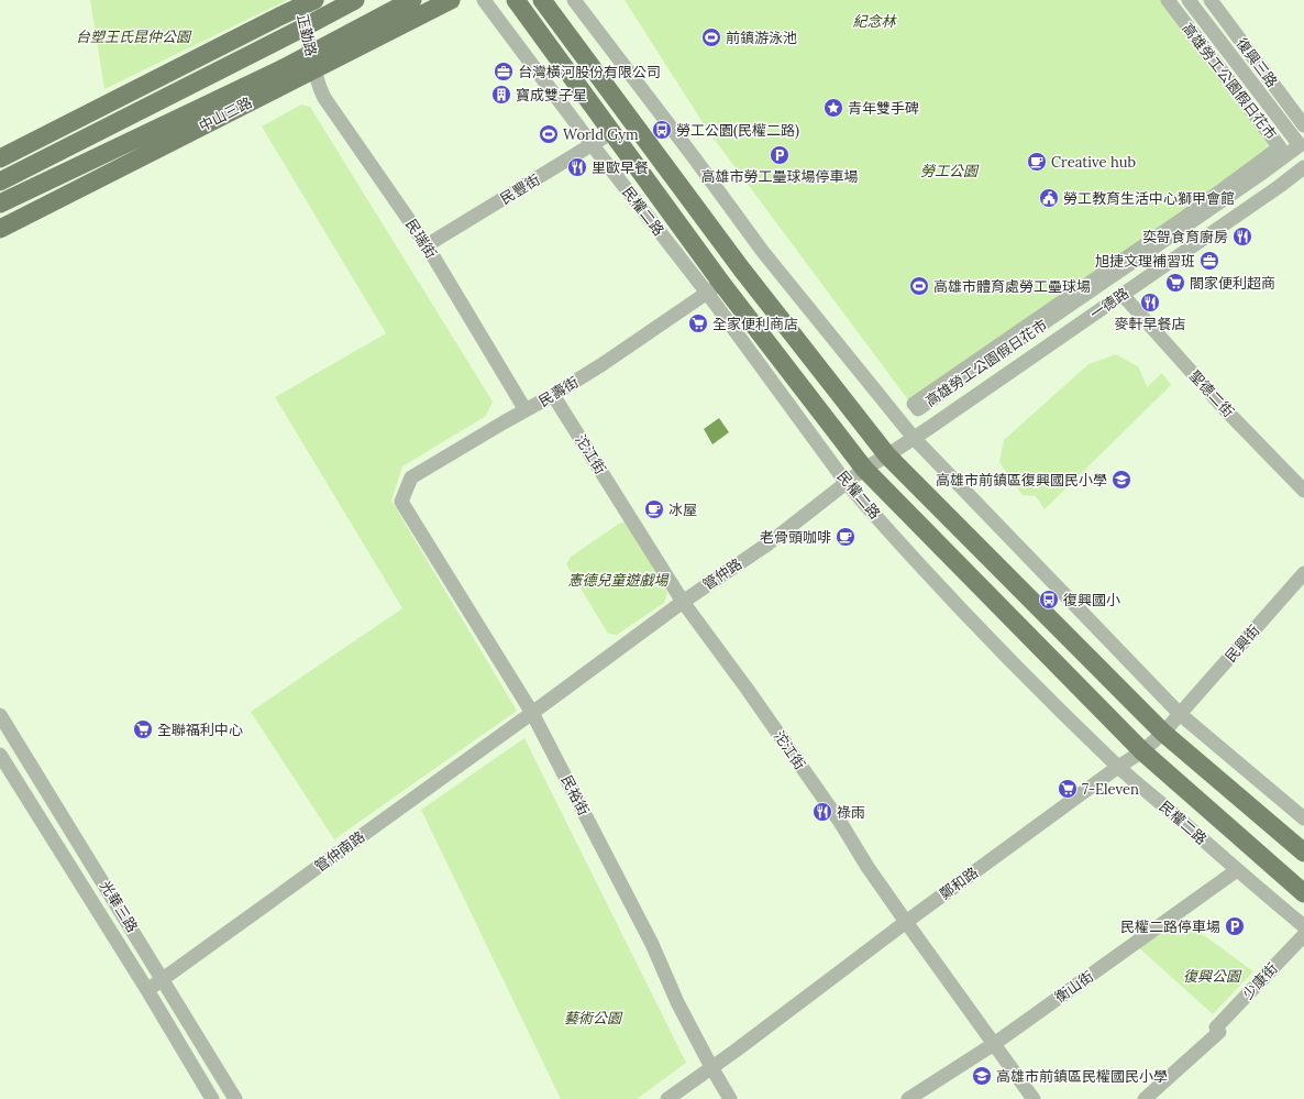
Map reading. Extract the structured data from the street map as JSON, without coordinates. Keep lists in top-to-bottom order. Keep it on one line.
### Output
{"streets":{"main road":["中山三路","民權二路"],"street":["正勤路","復興三路","高雄勞工公園假日花市","民豐街","民瑞街","一德路","民壽街","聖德二街","沱江街","管仲路","民興街","民裕街","管仲南路","鄭和路","光華三路","少康街","衡山街"]},"crossings":[["正勤路","中山三路"],["正勤路","民瑞街"],["中山三路","民瑞街"],["民豐街","民權二路"],["民豐街","民瑞街"],["民權二路","民壽街"],["民權二路","管仲路"],["民權二路","鄭和路"],["民權二路","衡山街"],["民瑞街","民壽街"],["一德路","聖德二街"],["一德路","管仲路"],["民壽街","沱江街"],["民壽街","民裕街"],["沱江街","管仲路"],["沱江街","鄭和路"],["沱江街","衡山街"],["管仲路","民裕街"],["管仲路","管仲南路"],["民興街","鄭和路"],["民裕街","管仲南路"],["民裕街","鄭和路"],["管仲南路","光華三路"]],"parks":["紀念林","台塑王氏昆仲公園","勞工公園","憲德兒童遊戲場","復興公園","藝術公園"],"places":{"sports":["前鎮游泳池","World Gym","高雄市體育處勞工壘球場"],"office":["台灣橫河股份有限公司","旭捷文理補習班"],"building":["寶成雙子星"],"place":["青年雙手碑"],"bus stop":["勞工公園(民權二路)","復興國小"],"parking":["高雄市勞工壘球場停車場","民權二路停車場"],"cafe":["Creative hub","冰屋","老骨頭咖啡"],"restaurant":["里歐早餐","奕哿食育廚房","麥軒早餐店","祿雨"],"public building":["勞工教育生活中心獅甲會館"],"supermarket":["閤家便利超商","全家便利商店","全聯福利中心","7-Eleven"],"school or university":["高雄市前鎮區復興國民小學","高雄市前鎮區民權國民小學"]}}
